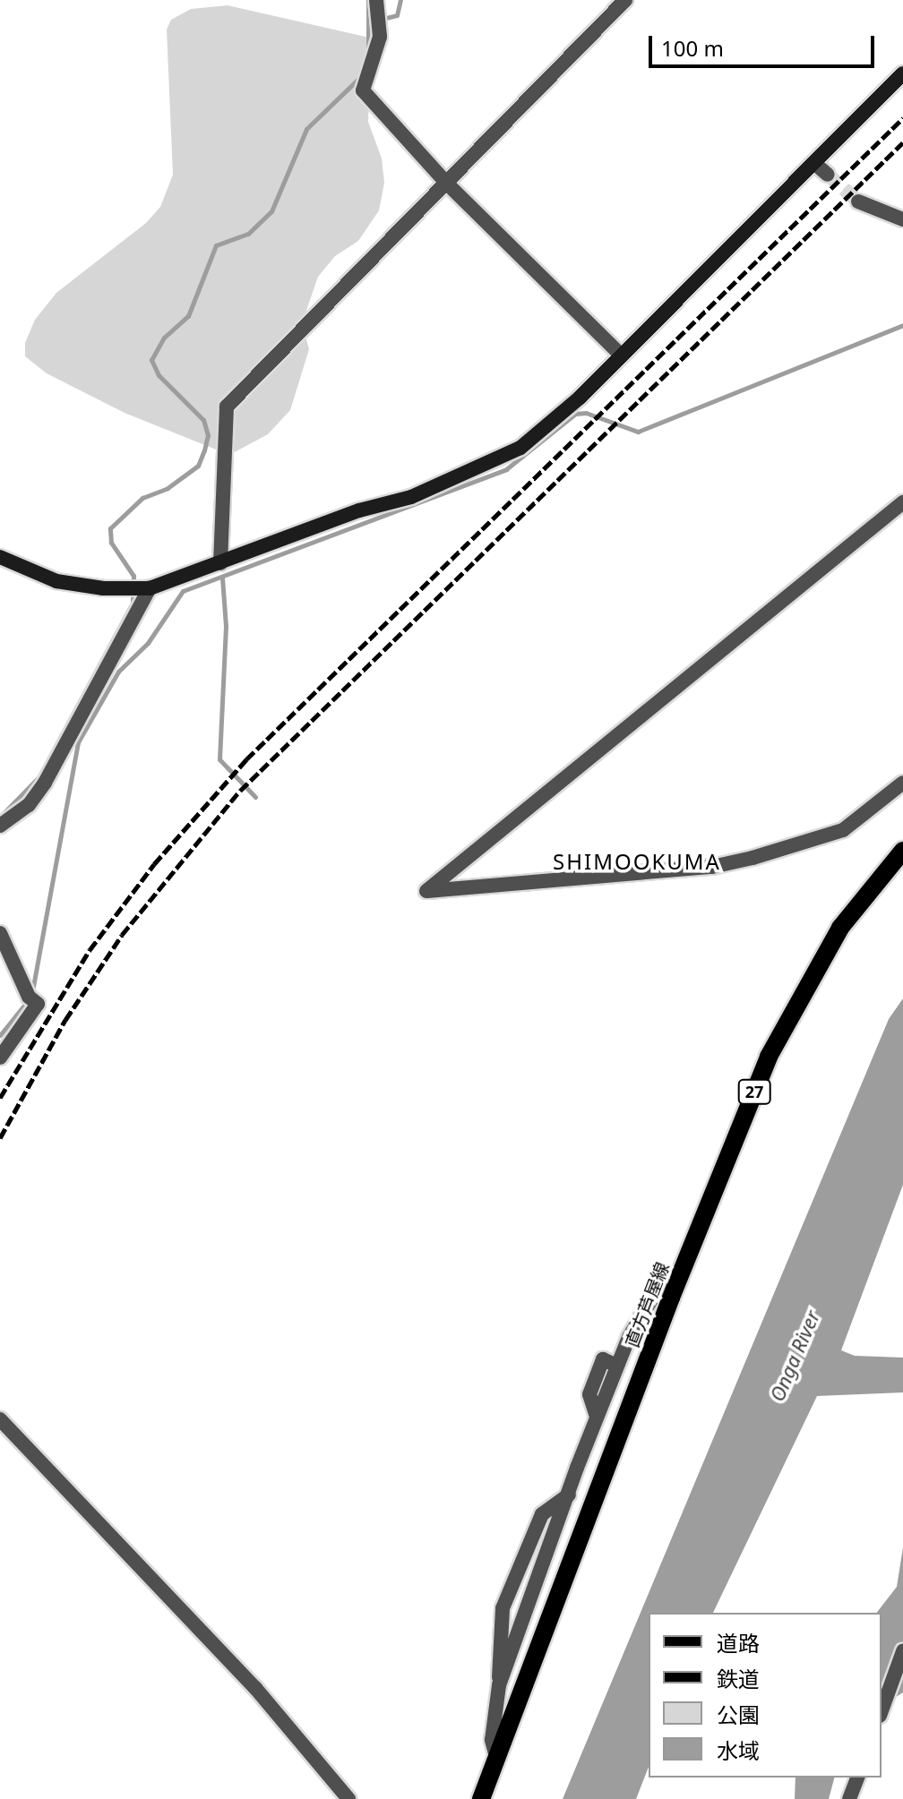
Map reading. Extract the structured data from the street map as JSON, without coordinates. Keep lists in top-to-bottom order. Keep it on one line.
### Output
{"streets":{"main road":["27","直方芦屋線"]},"districts":["SHIMOOKUMA"],"water":["Onga River"],"legend":["道路","鉄道","公園","水域"],"scale_bar":"100 m"}
